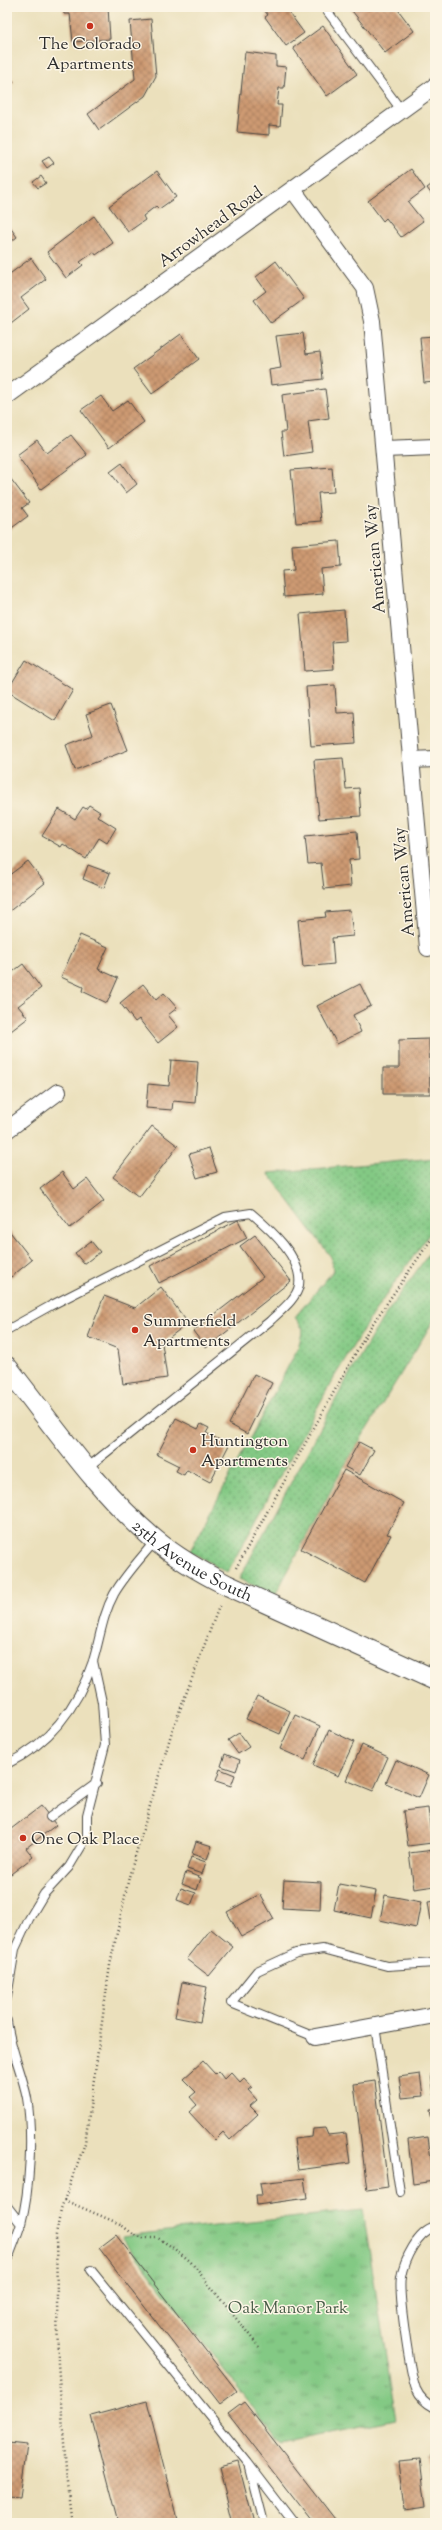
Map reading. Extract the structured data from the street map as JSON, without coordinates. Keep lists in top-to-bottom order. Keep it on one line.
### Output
{"streets":{"street":["Arrowhead Road","American Way","25th Avenue South"]},"crossings":[["Arrowhead Road","American Way"]],"parks":["Oak Manor Park"],"places":["The Colorado Apartments","Summerfield Apartments","Huntington Apartments","One Oak Place"]}
